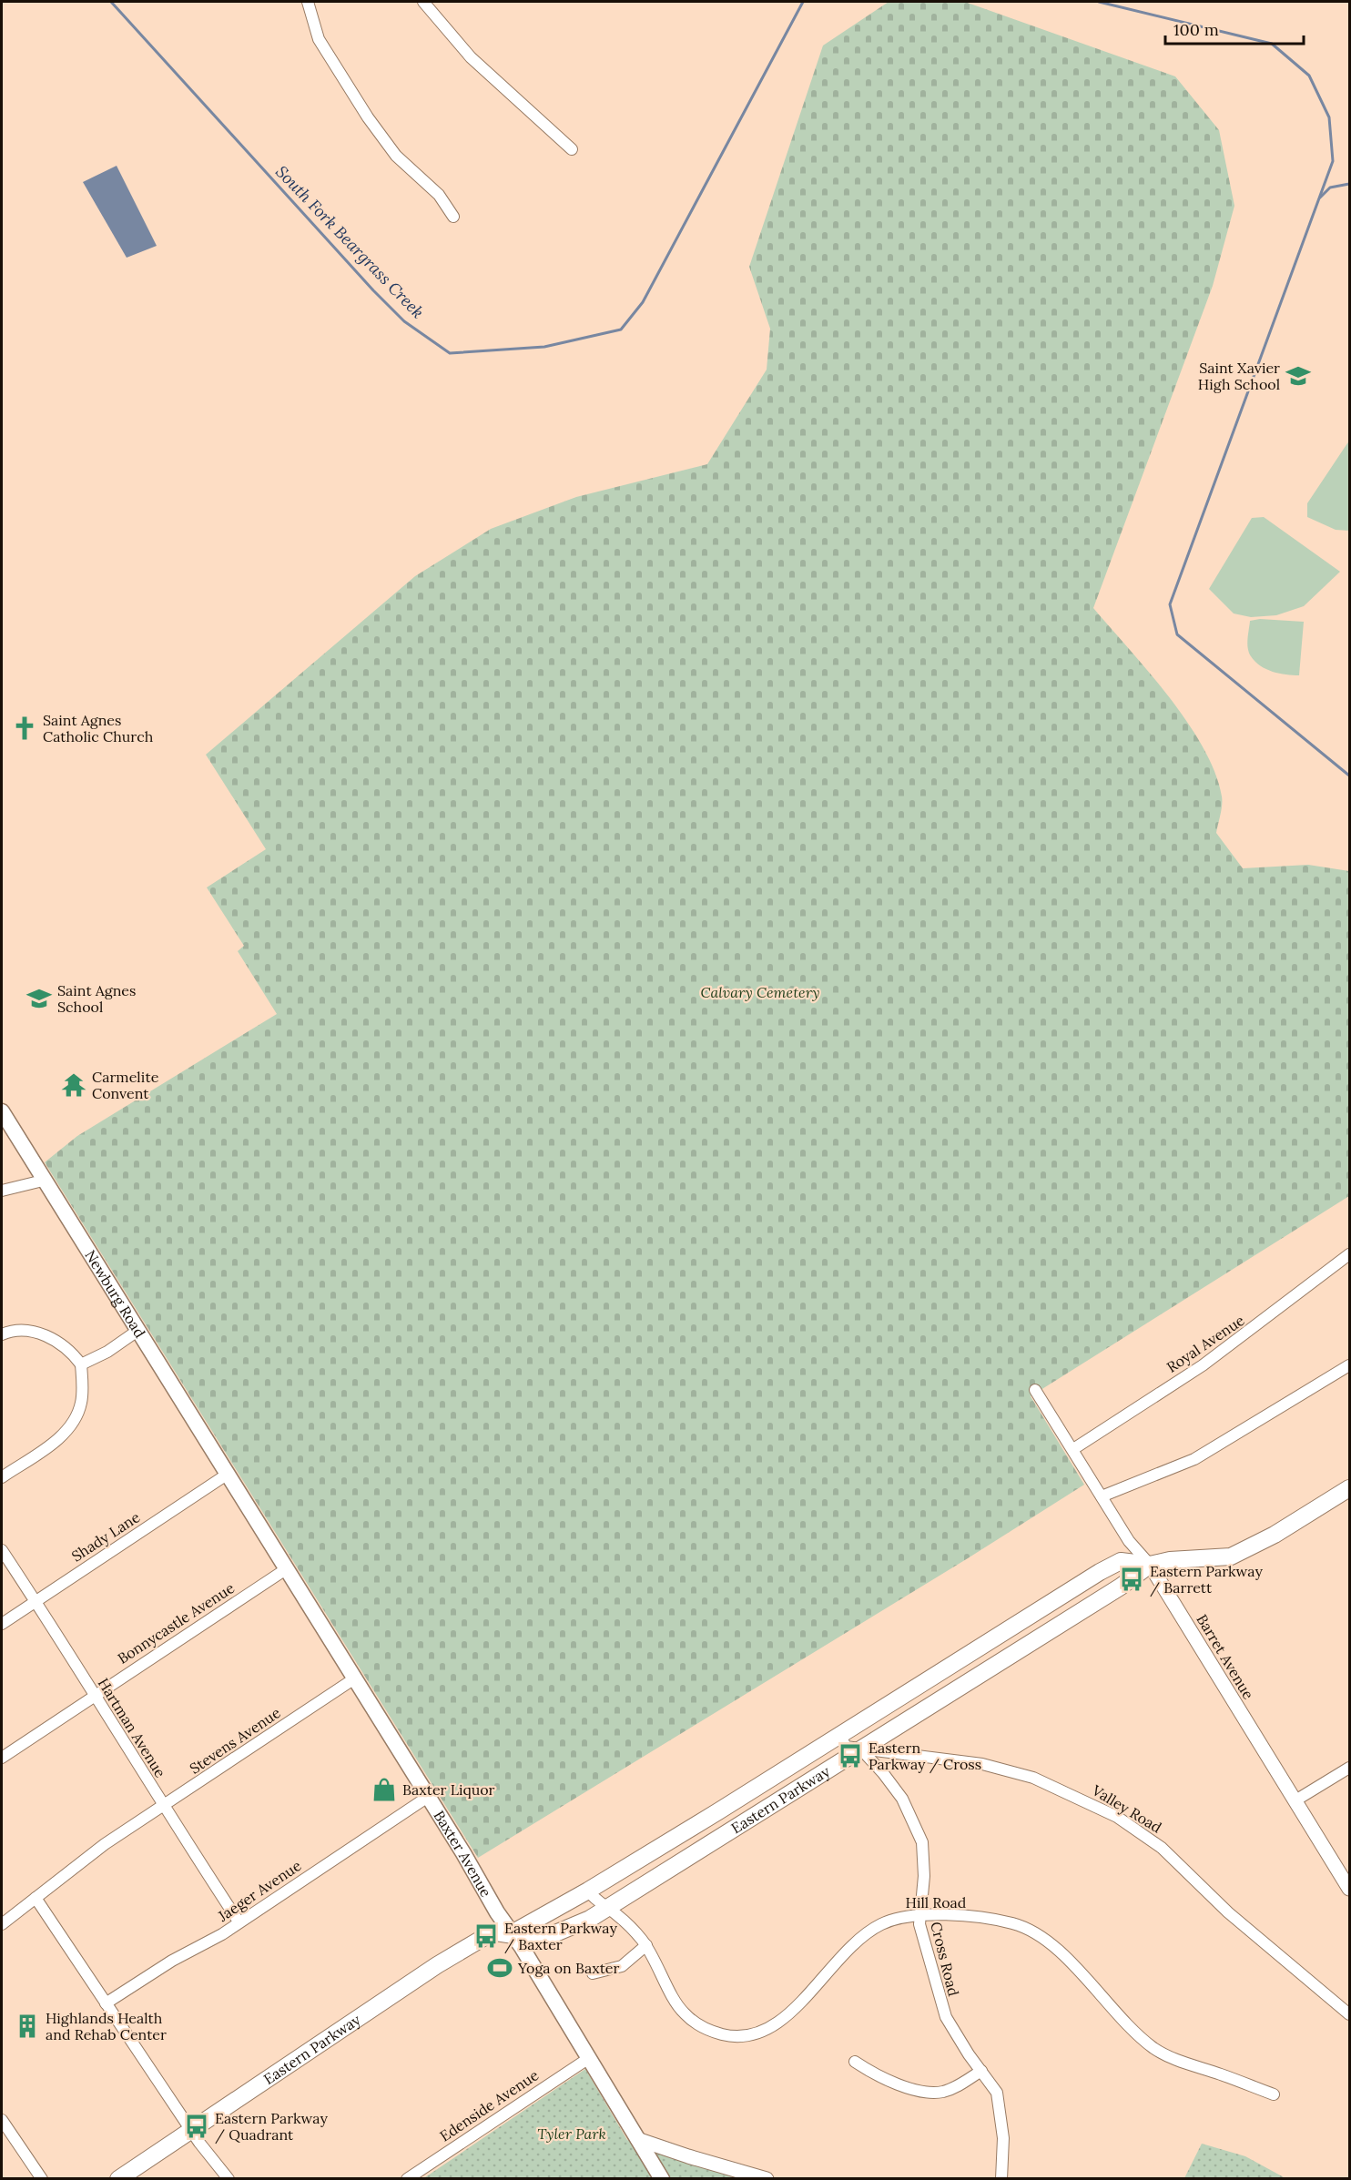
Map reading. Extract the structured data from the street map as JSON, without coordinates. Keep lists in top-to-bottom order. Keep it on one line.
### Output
{"streets":{"main road":["Newburg Road","Eastern Parkway","Baxter Avenue"],"street":["Royal Avenue","Shady Lane","Bonnycastle Avenue","Barret Avenue","Hartman Avenue","Stevens Avenue","Valley Road","Jaeger Avenue","Hill Road","Cross Road","Edenside Avenue"]},"crossings":[["Newburg Road","Shady Lane"],["Newburg Road","Baxter Avenue"],["Royal Avenue","Barret Avenue"],["Shady Lane","Hartman Avenue"],["Shady Lane","Baxter Avenue"],["Bonnycastle Avenue","Hartman Avenue"],["Bonnycastle Avenue","Baxter Avenue"],["Barret Avenue","Eastern Parkway"],["Hartman Avenue","Stevens Avenue"],["Hartman Avenue","Jaeger Avenue"],["Stevens Avenue","Baxter Avenue"],["Eastern Parkway","Valley Road"],["Eastern Parkway","Baxter Avenue"],["Eastern Parkway","Hill Road"],["Eastern Parkway","Cross Road"],["Valley Road","Cross Road"],["Baxter Avenue","Jaeger Avenue"],["Baxter Avenue","Edenside Avenue"],["Hill Road","Cross Road"]],"water":["South Fork Beargrass Creek"],"parks":["Calvary Cemetery","Tyler Park"],"places":{"school or university":["Saint Xavier High School","Saint Agnes School"],"church":["Saint Agnes Catholic Church"],"temple":["Carmelite Convent"],"bus stop":["Eastern Parkway / Barrett","Eastern Parkway / Cross","Eastern Parkway / Baxter","Eastern Parkway / Quadrant"],"shop":["Baxter Liquor"],"sports":["Yoga on Baxter"],"building":["Highlands Health and Rehab Center"]},"scale_bar":"100 m"}
